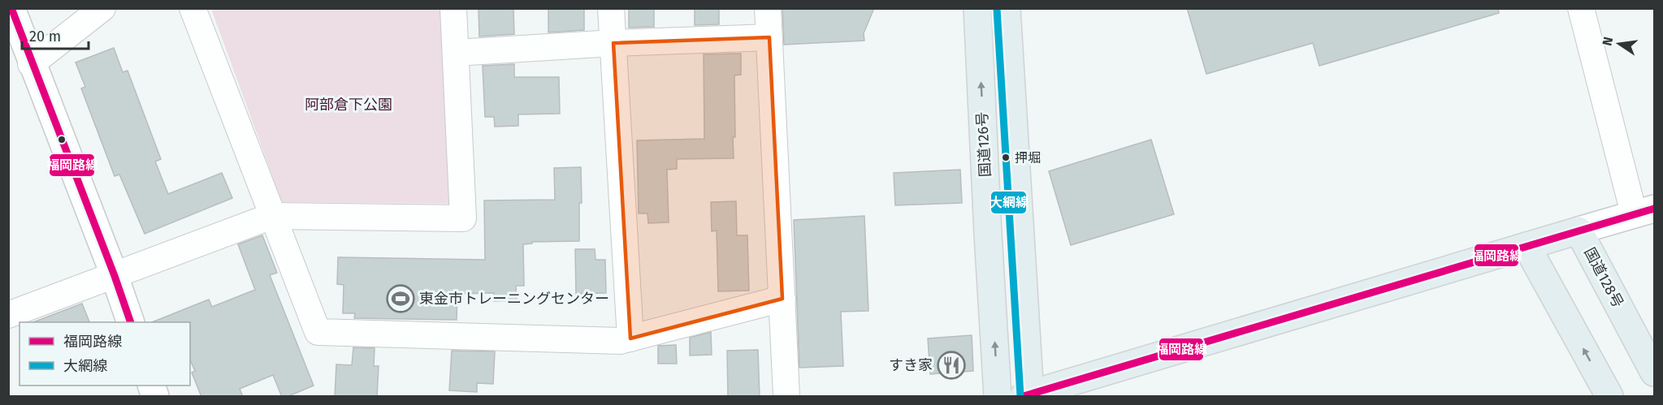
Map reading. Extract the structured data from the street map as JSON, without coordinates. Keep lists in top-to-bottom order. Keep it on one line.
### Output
{"streets":{"highway":["国道126号","国道128号"]},"crossings":[["国道126号","国道128号"]],"parks":["阿部倉下公園"],"places":{"other":["押堀"],"sports":["東金市トレーニングセンター"],"restaurant":["すき家"]},"lines":["transit line 福岡路線","transit line 大網線"],"legend":["福岡路線","大網線"],"scale_bar":"20 m","north":"left"}
